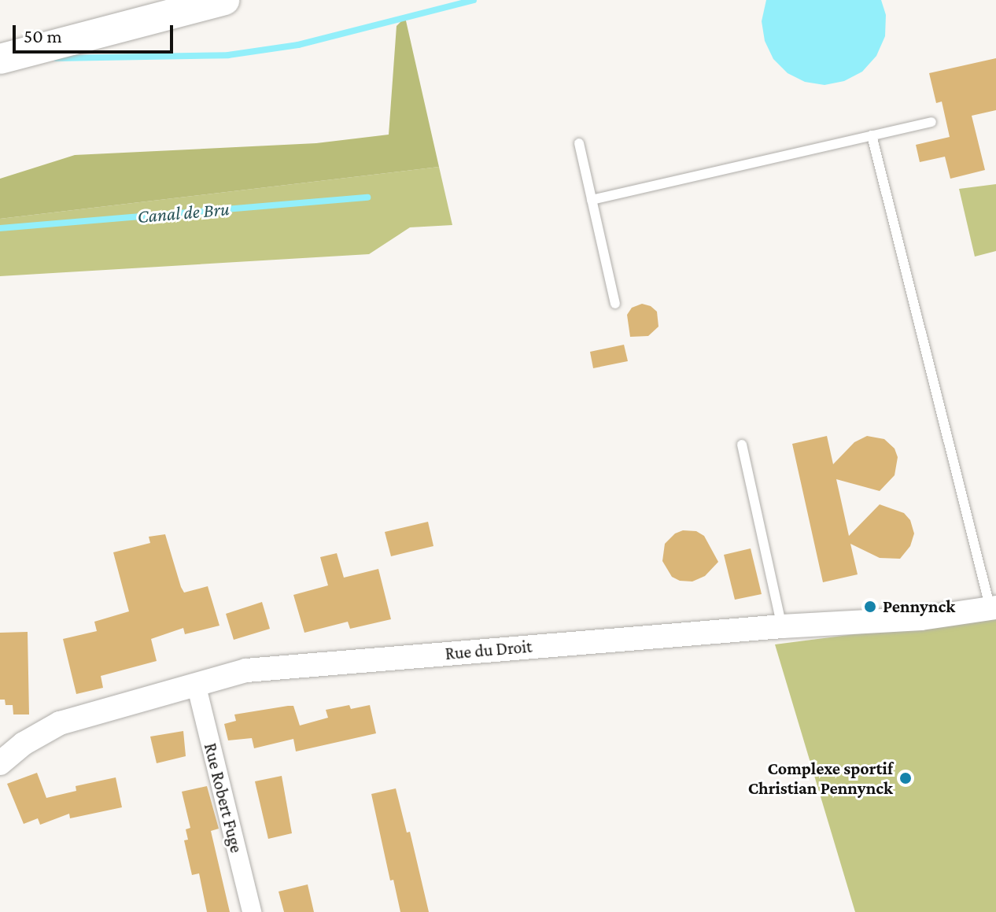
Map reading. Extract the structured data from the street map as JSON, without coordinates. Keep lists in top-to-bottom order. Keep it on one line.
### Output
{"streets":{"street":["Rue du Droit","Rue Robert Fuge"]},"crossings":[["Rue du Droit","Rue Robert Fuge"]],"water":["Canal de Bru"],"places":["Pennynck","Complexe sportif Christian Pennynck"],"scale_bar":"50 m"}
